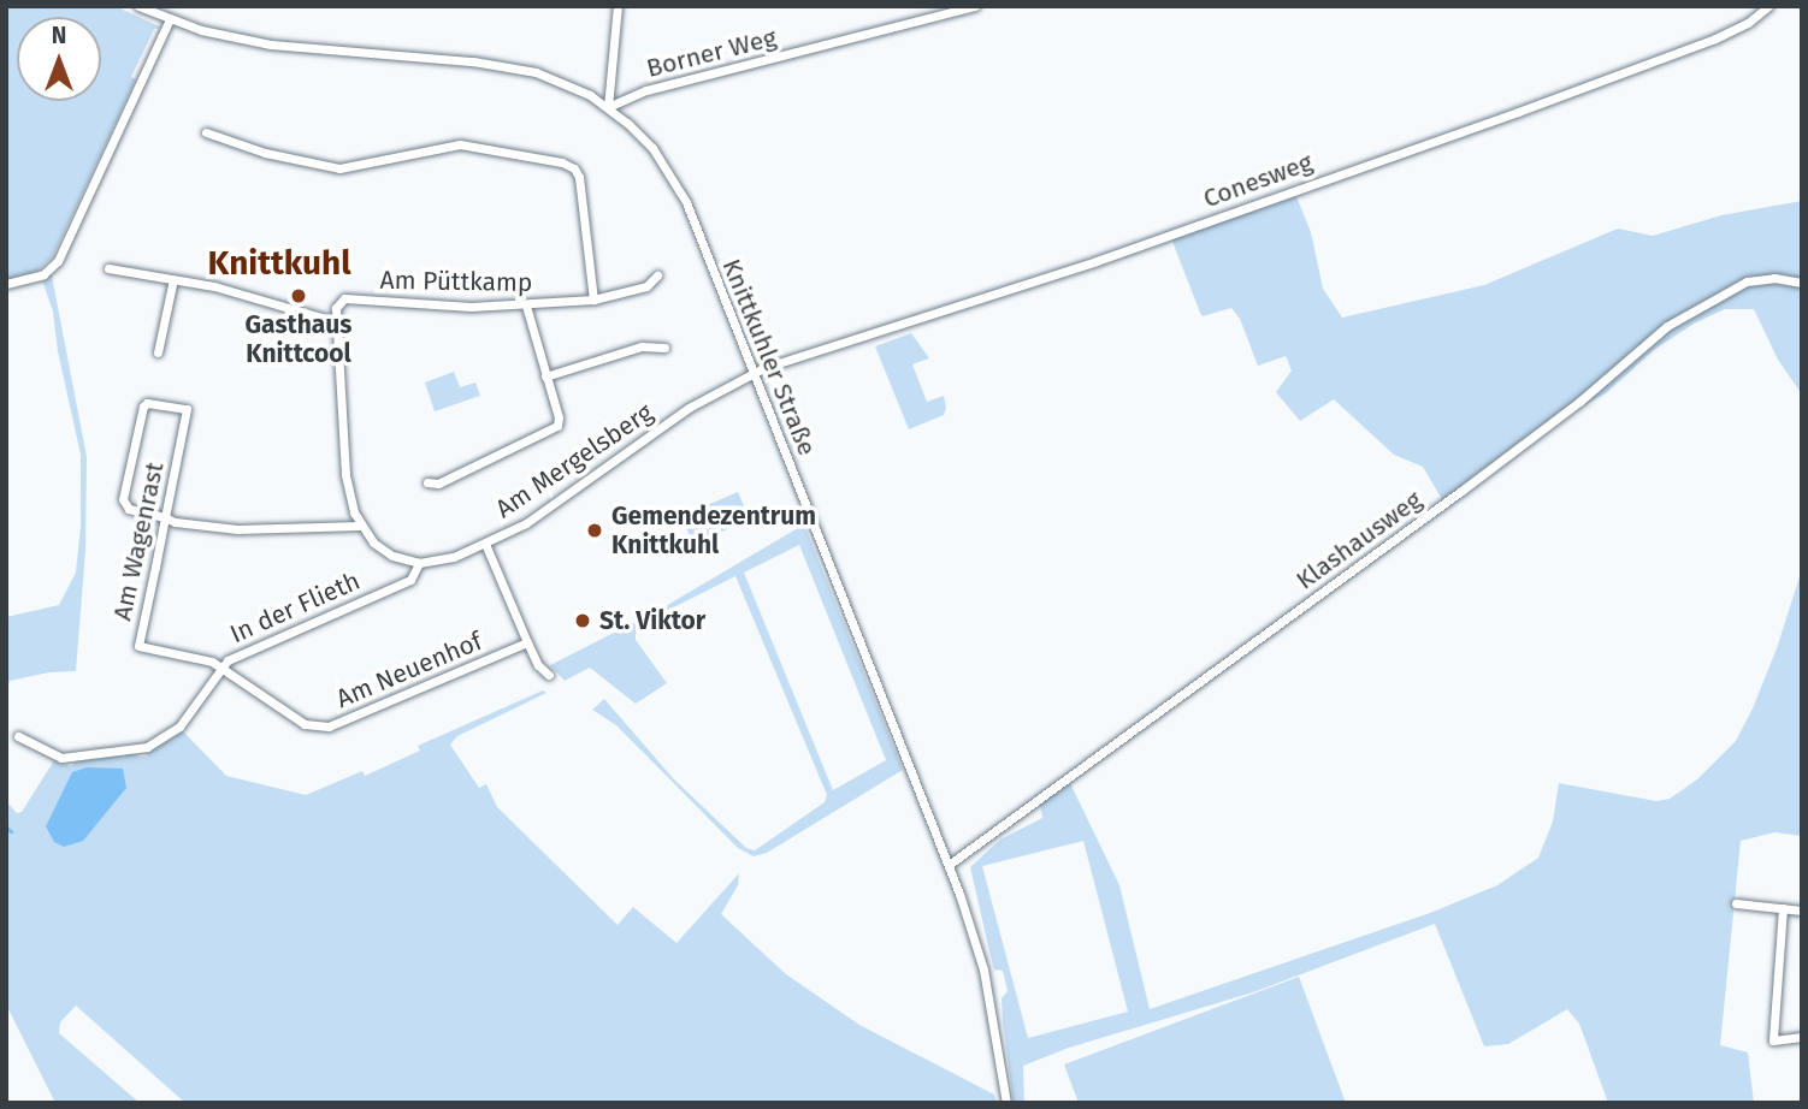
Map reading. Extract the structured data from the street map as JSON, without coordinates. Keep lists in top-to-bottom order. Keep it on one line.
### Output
{"streets":{"street":["Borner Weg","Conesweg","Am Püttkamp","Knittkuhler Straße","Am Mergelsberg","Klashausweg","Am Wagenrast","In der Flieth","Am Neuenhof"]},"crossings":[["Borner Weg","Knittkuhler Straße"],["Conesweg","Knittkuhler Straße"],["Conesweg","Am Mergelsberg"],["Knittkuhler Straße","Am Mergelsberg"],["Knittkuhler Straße","Klashausweg"],["Am Mergelsberg","In der Flieth"],["Am Wagenrast","In der Flieth"],["Am Wagenrast","Am Neuenhof"],["In der Flieth","Am Neuenhof"]],"districts":["Knittkuhl"],"places":["Gasthaus Knittcool","Gemendezentrum Knittkuhl","St. Viktor"],"north":"top"}
